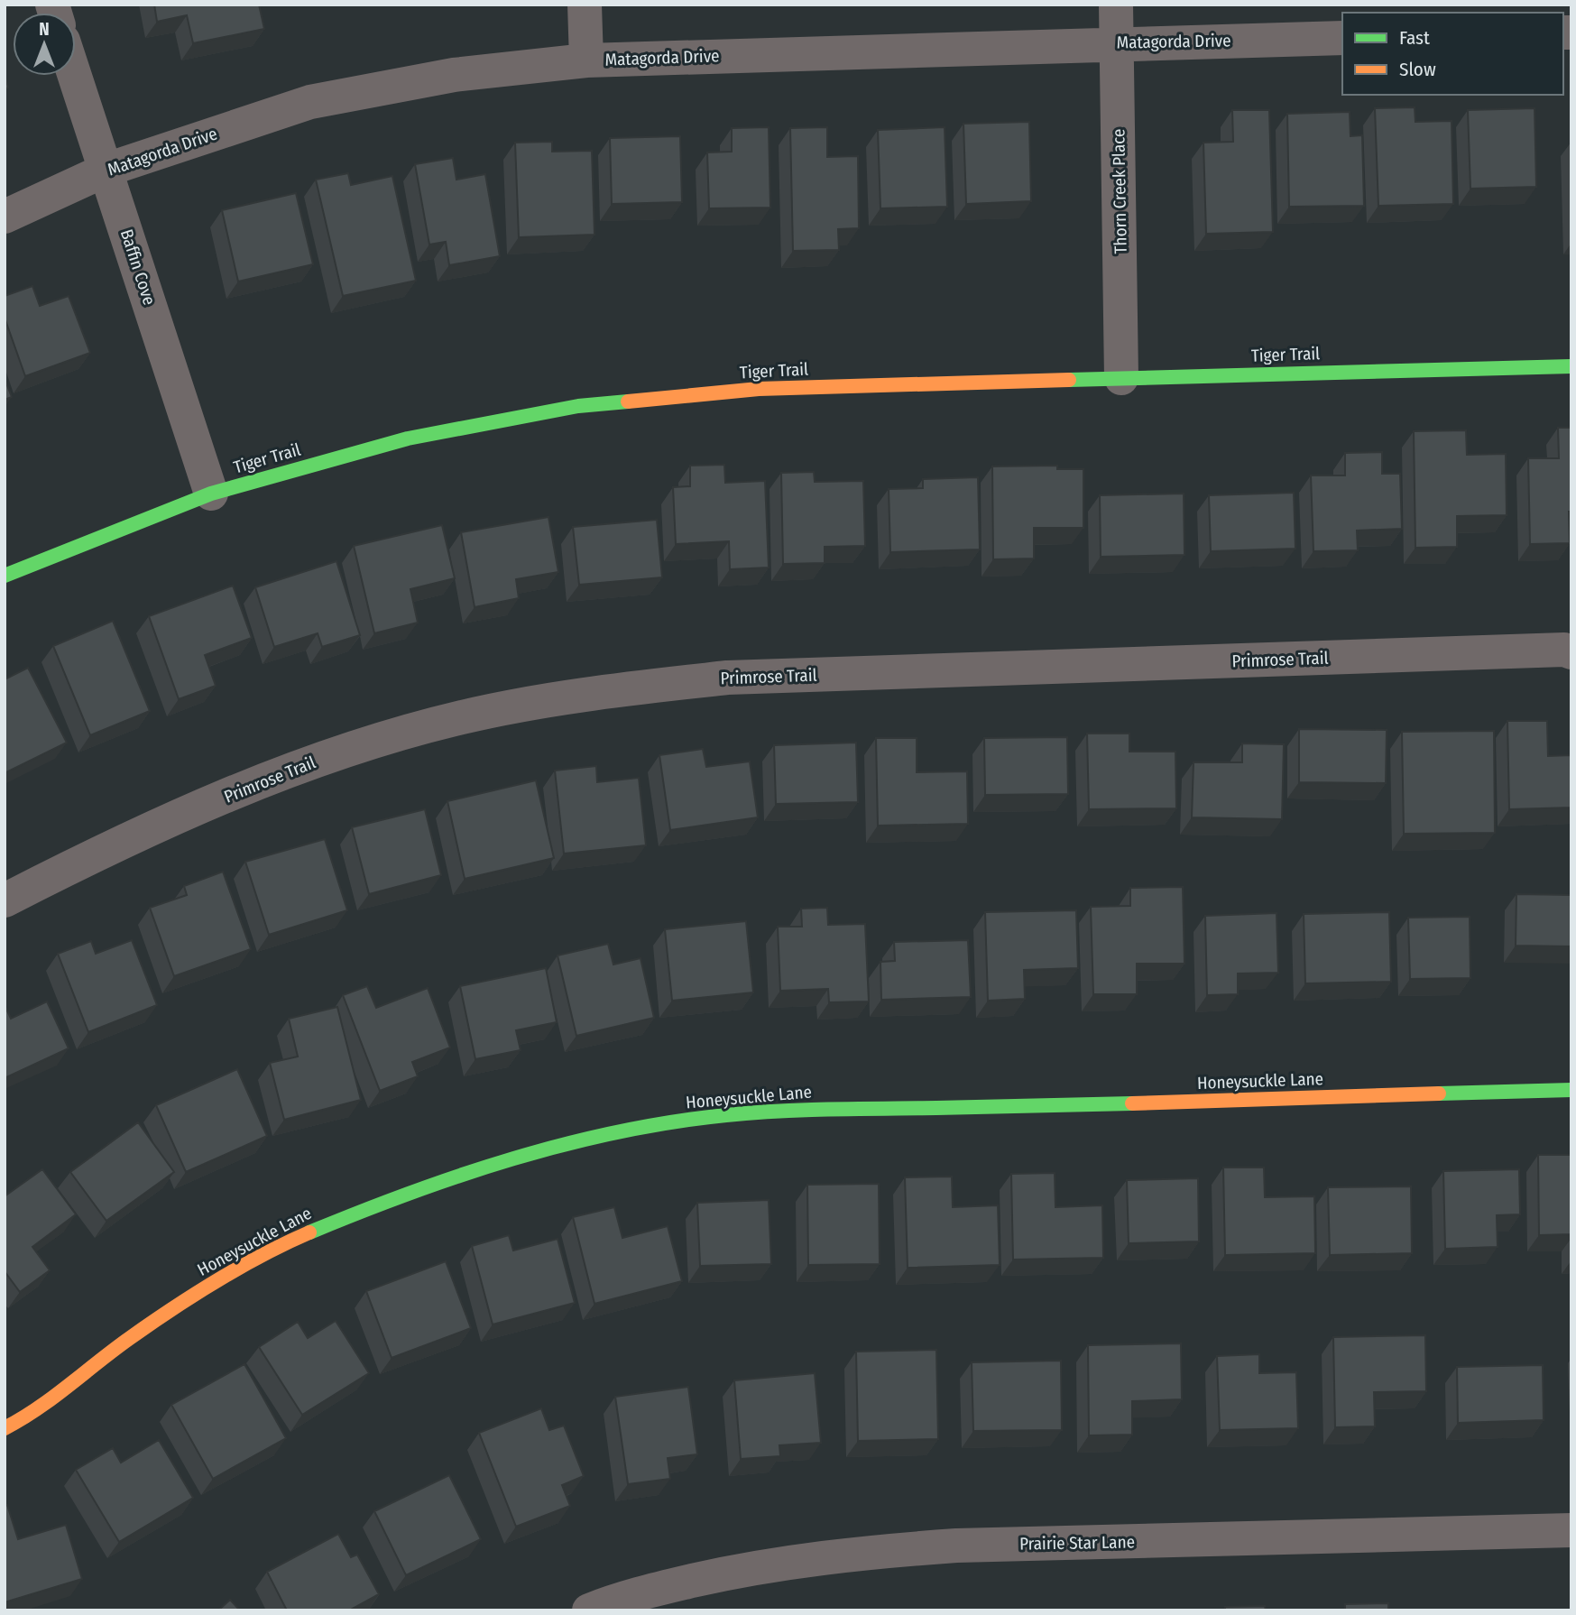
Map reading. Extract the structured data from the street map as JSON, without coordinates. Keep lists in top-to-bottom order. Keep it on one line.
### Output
{"streets":{"street":["Matagorda Drive","Thorn Creek Place","Baffin Cove","Tiger Trail","Primrose Trail","Honeysuckle Lane","Prairie Star Lane"]},"crossings":[["Matagorda Drive","Thorn Creek Place"],["Matagorda Drive","Baffin Cove"],["Thorn Creek Place","Tiger Trail"],["Baffin Cove","Tiger Trail"]],"legend":["Fast","Slow"],"north":"top"}
